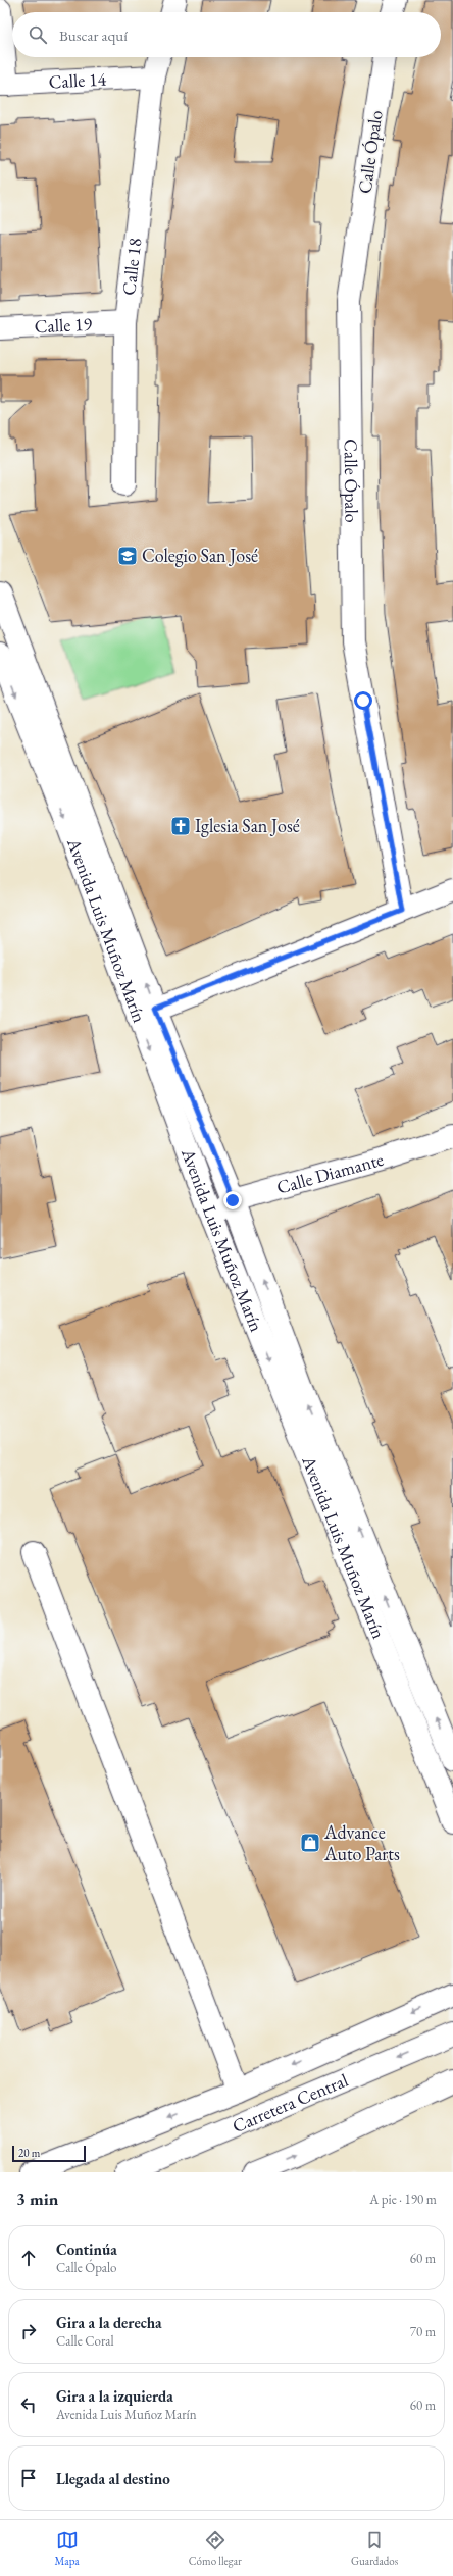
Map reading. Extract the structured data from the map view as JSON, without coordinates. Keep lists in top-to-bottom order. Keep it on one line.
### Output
{"streets":{"street":["Calle 14","Calle Ópalo","Calle 18","Calle 19","Avenida Luis Muñoz Marín","Calle Diamante","Carretera Central"]},"crossings":[["Calle 14","Calle 18"],["Calle 18","Calle 19"],["Avenida Luis Muñoz Marín","Calle Diamante"]],"places":{"school or university":["Colegio San José"],"church":["Iglesia San José"],"shop":["Advance Auto Parts"]},"scale_bar":"20 m","page":{"search":"Buscar aquí","scale":"20 m","heading":["3 min","A pie · 190 m"],"list":[["Continúa","Calle Ópalo","60 m"],["Gira a la derecha","Calle Coral","70 m"],["Gira a la izquierda","Avenida Luis Muñoz Marín","60 m"],"Llegada al destino"],"nav":["Mapa","Cómo llegar","Guardados"]}}
